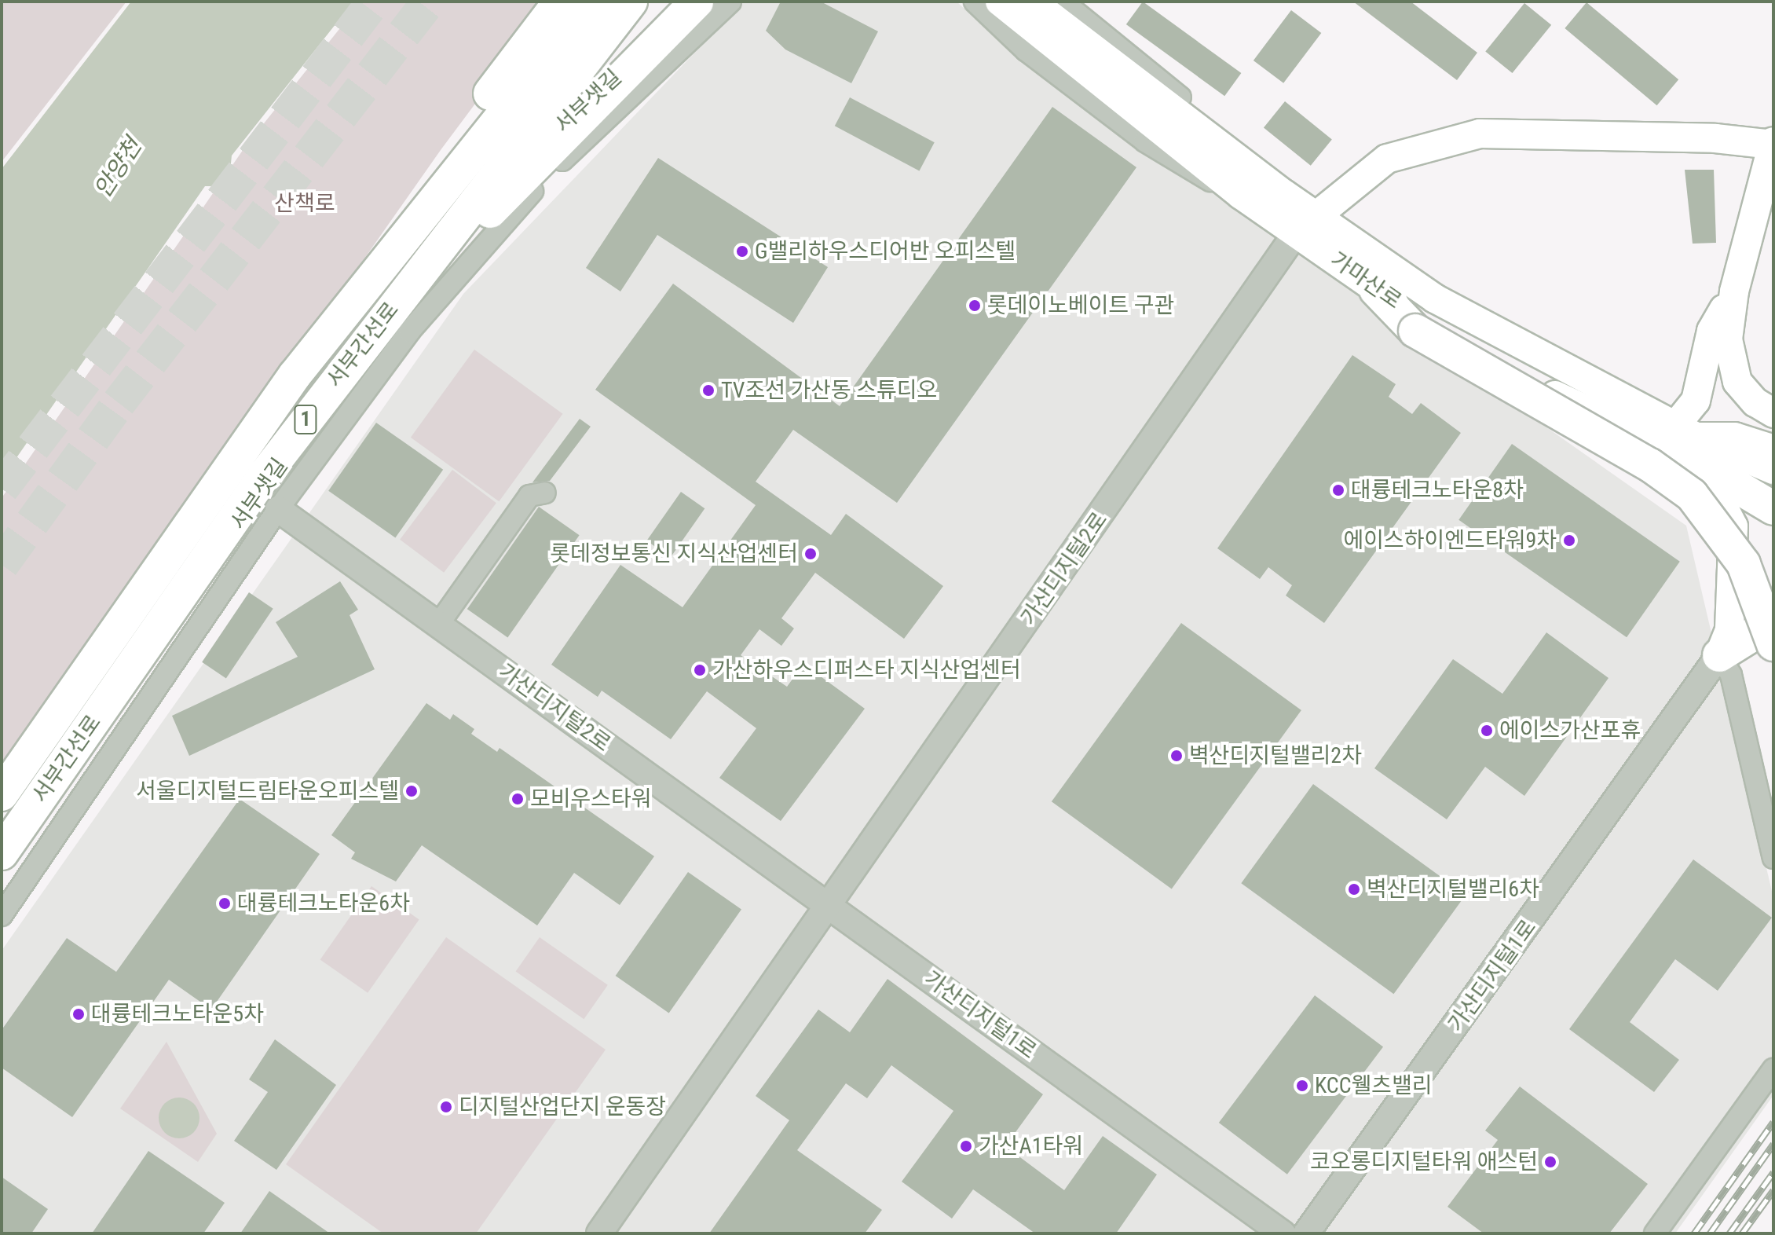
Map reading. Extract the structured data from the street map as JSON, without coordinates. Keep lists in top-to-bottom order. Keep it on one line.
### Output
{"streets":{"main road":["가마산로","서부간선로","1"],"street":["서부샛길","가산디지털2로","가산디지털1로"]},"crossings":[["서부샛길","가산디지털2로"],["가마산로","가산디지털2로"],["가산디지털2로","가산디지털1로"]],"water":["안양천"],"parks":["산책로"],"places":["G밸리하우스디어반 오피스텔","롯데이노베이트 구관","TV조선 가산동 스튜디오","대륭테크노타운8차","에이스하이엔드타워9차","롯데정보통신 지식산업센터","가산하우스디퍼스타 지식산업센터","에이스가산포휴","벽산디지털밸리2차","서울디지털드림타운오피스텔","모비우스타워","벽산디지털밸리6차","대륭테크노타운6차","대륭테크노타운5차","KCC웰츠밸리","디지털산업단지 운동장","가산A1타워","코오롱디지털타워 애스턴"]}
